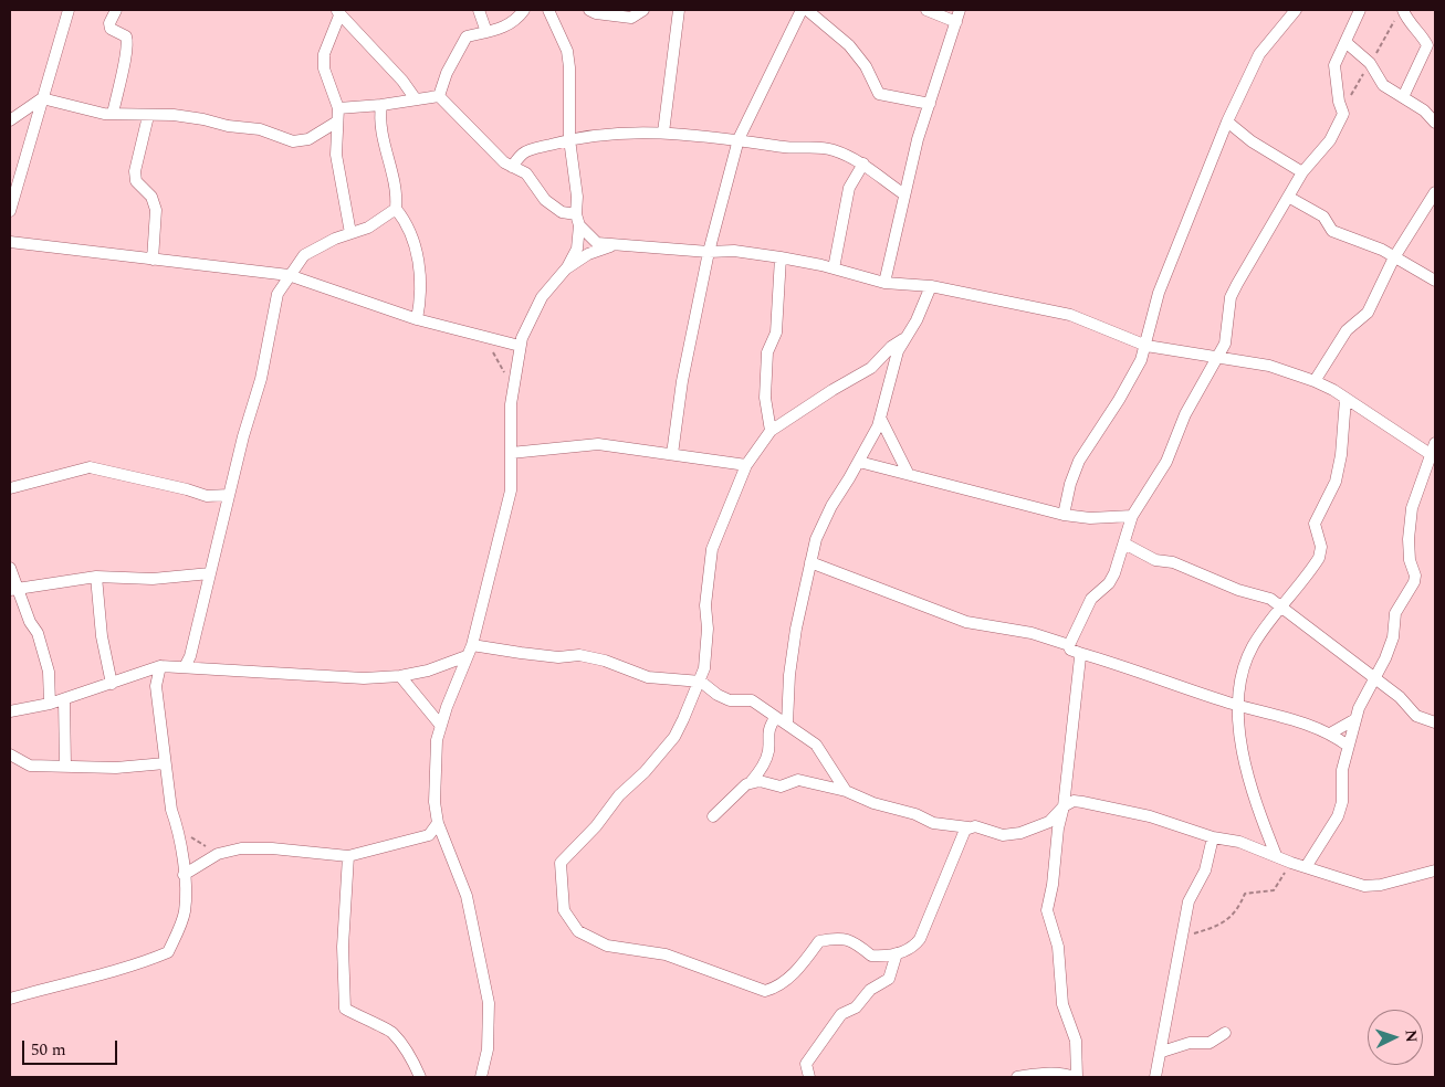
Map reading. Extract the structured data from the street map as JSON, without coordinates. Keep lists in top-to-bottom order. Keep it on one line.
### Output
{"scale_bar":"50 m","north":"right"}
